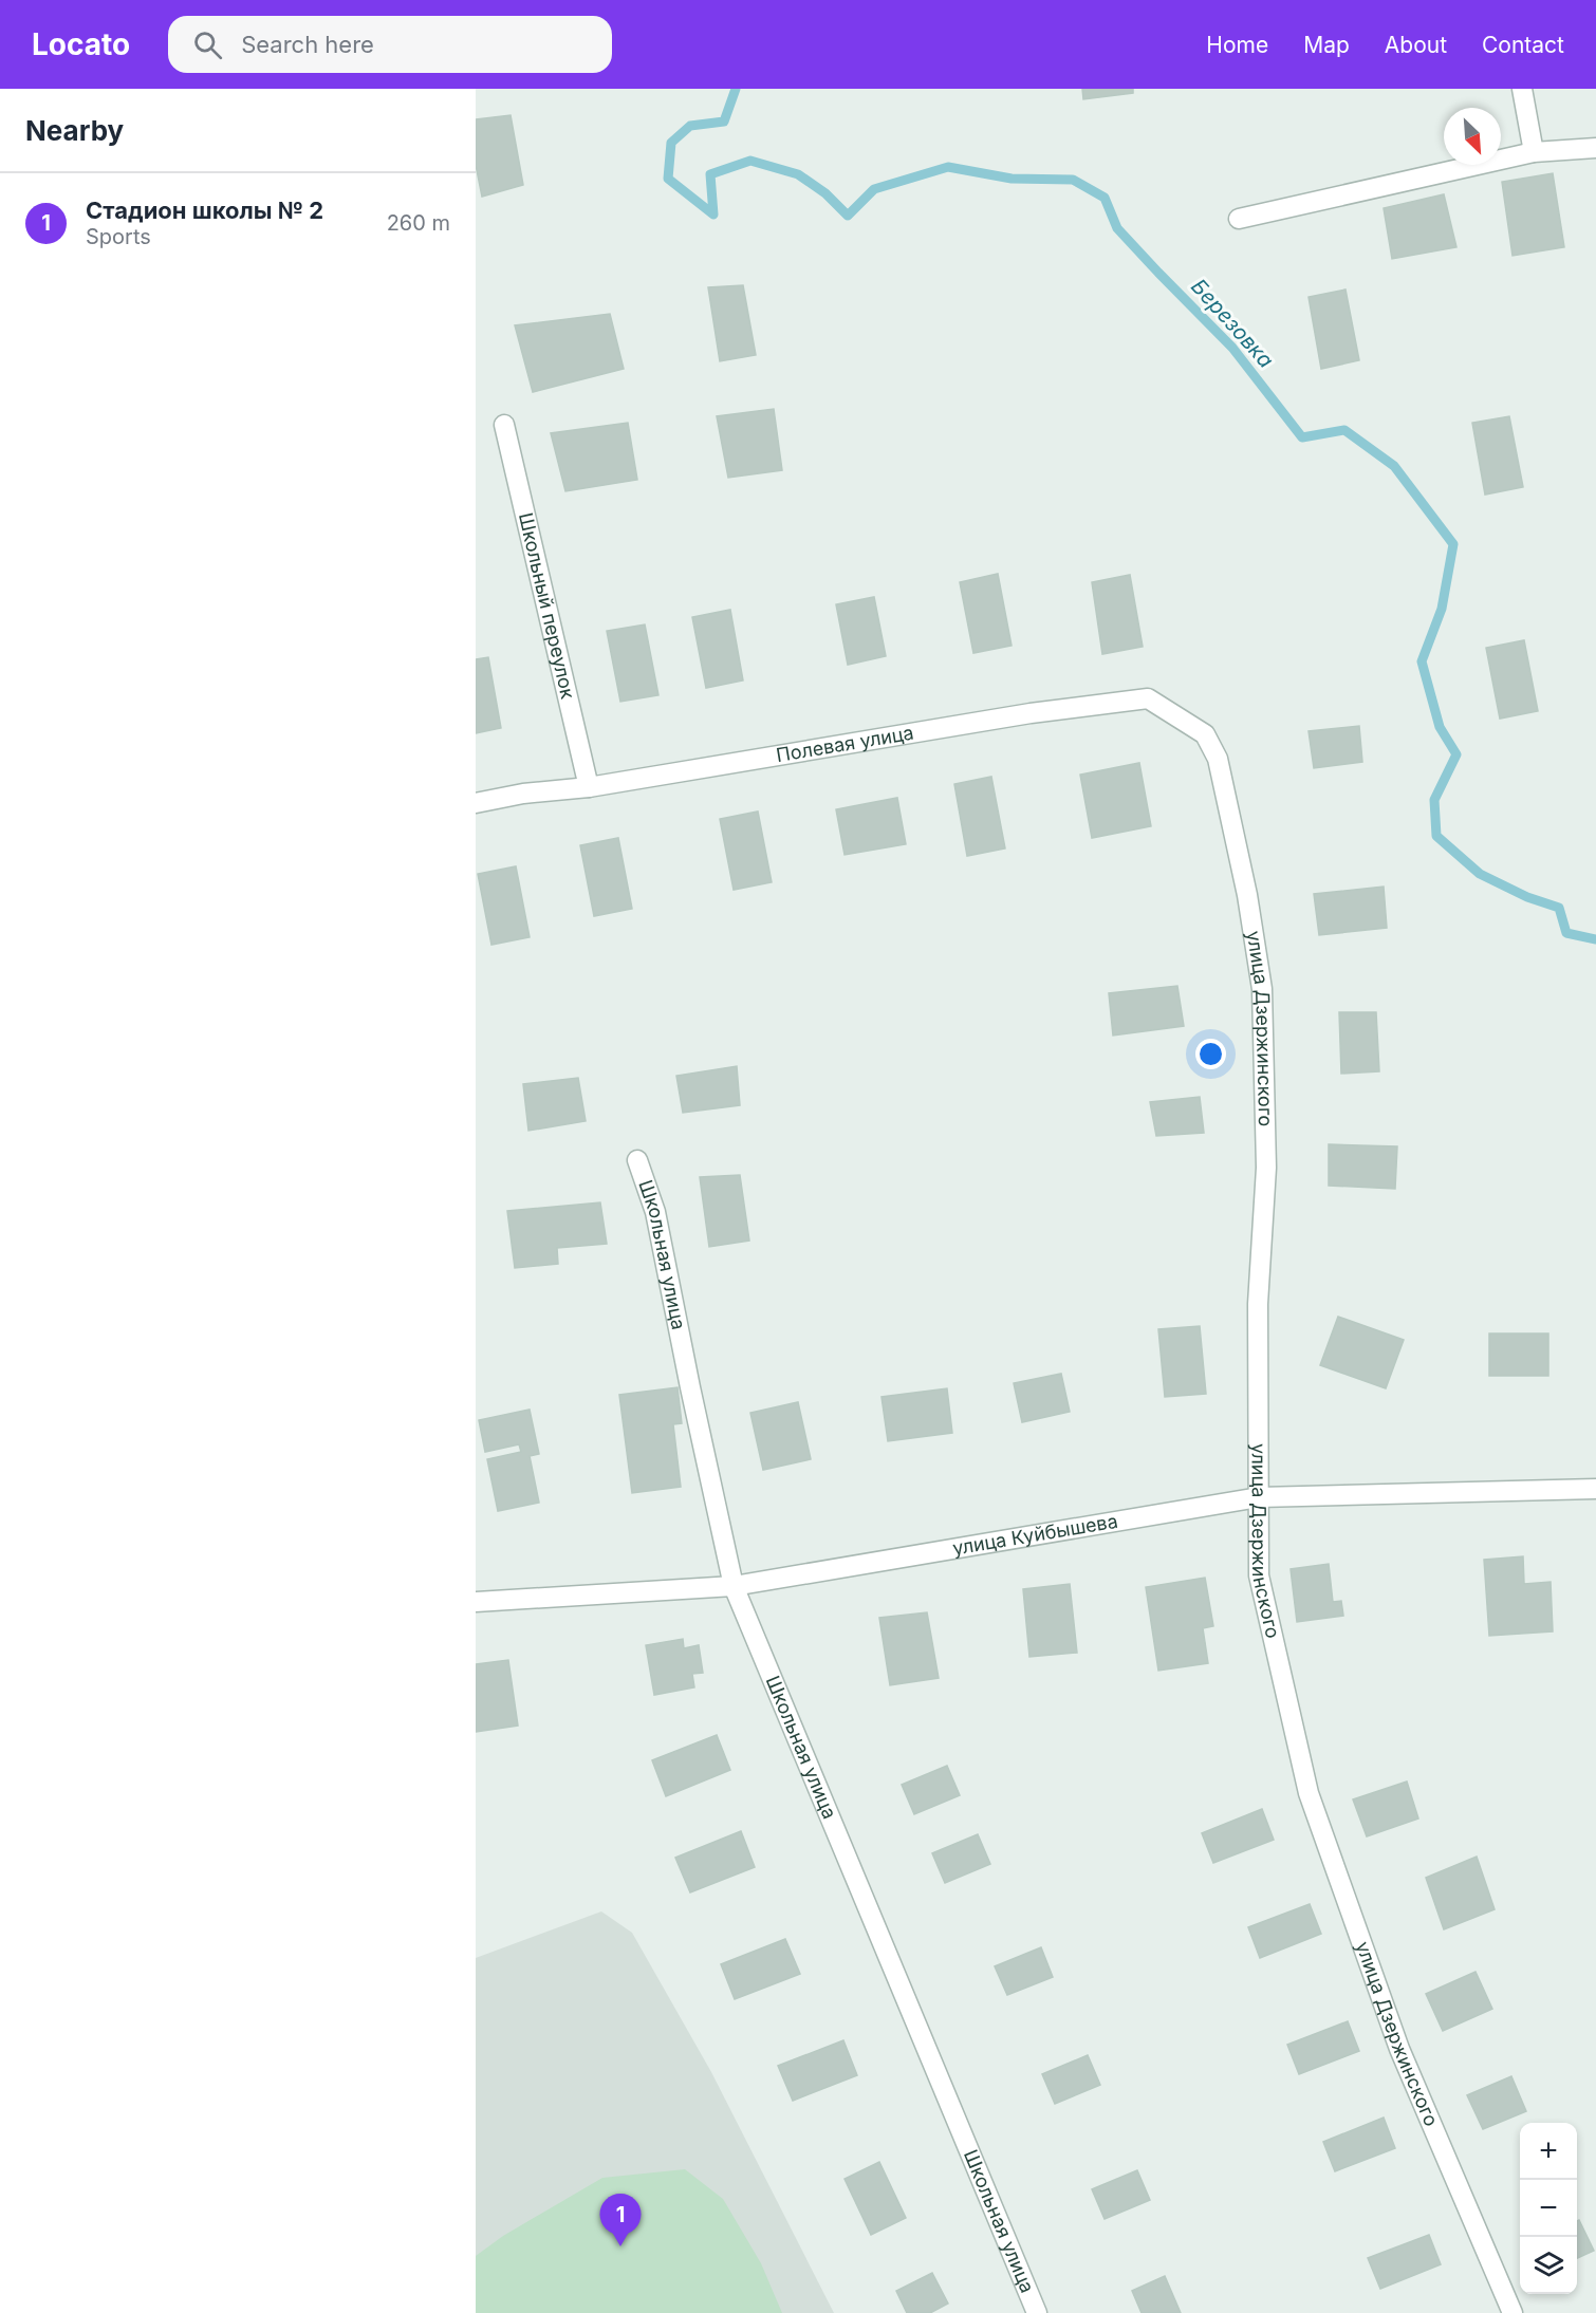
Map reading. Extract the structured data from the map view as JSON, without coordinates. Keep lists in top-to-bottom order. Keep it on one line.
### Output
{"streets":{"street":["Школьный переулок","Полевая улица","улица Дзержинского","Школьная улица","улица Куйбышева"]},"crossings":[["Школьный переулок","Полевая улица"],["Полевая улица","улица Дзержинского"],["улица Дзержинского","улица Куйбышева"],["Школьная улица","улица Куйбышева"]],"water":["Березовка"],"north":"bottom right","page":{"header":"Locato","search":"Search here","nav":["Home","Map","About","Contact"],"heading":"Nearby","list":[{"mark":"1","name":"Стадион школы № 2","note":"Sports","value":"260 m"}],"map_buttons":["+","−"],"pins":"1"}}
